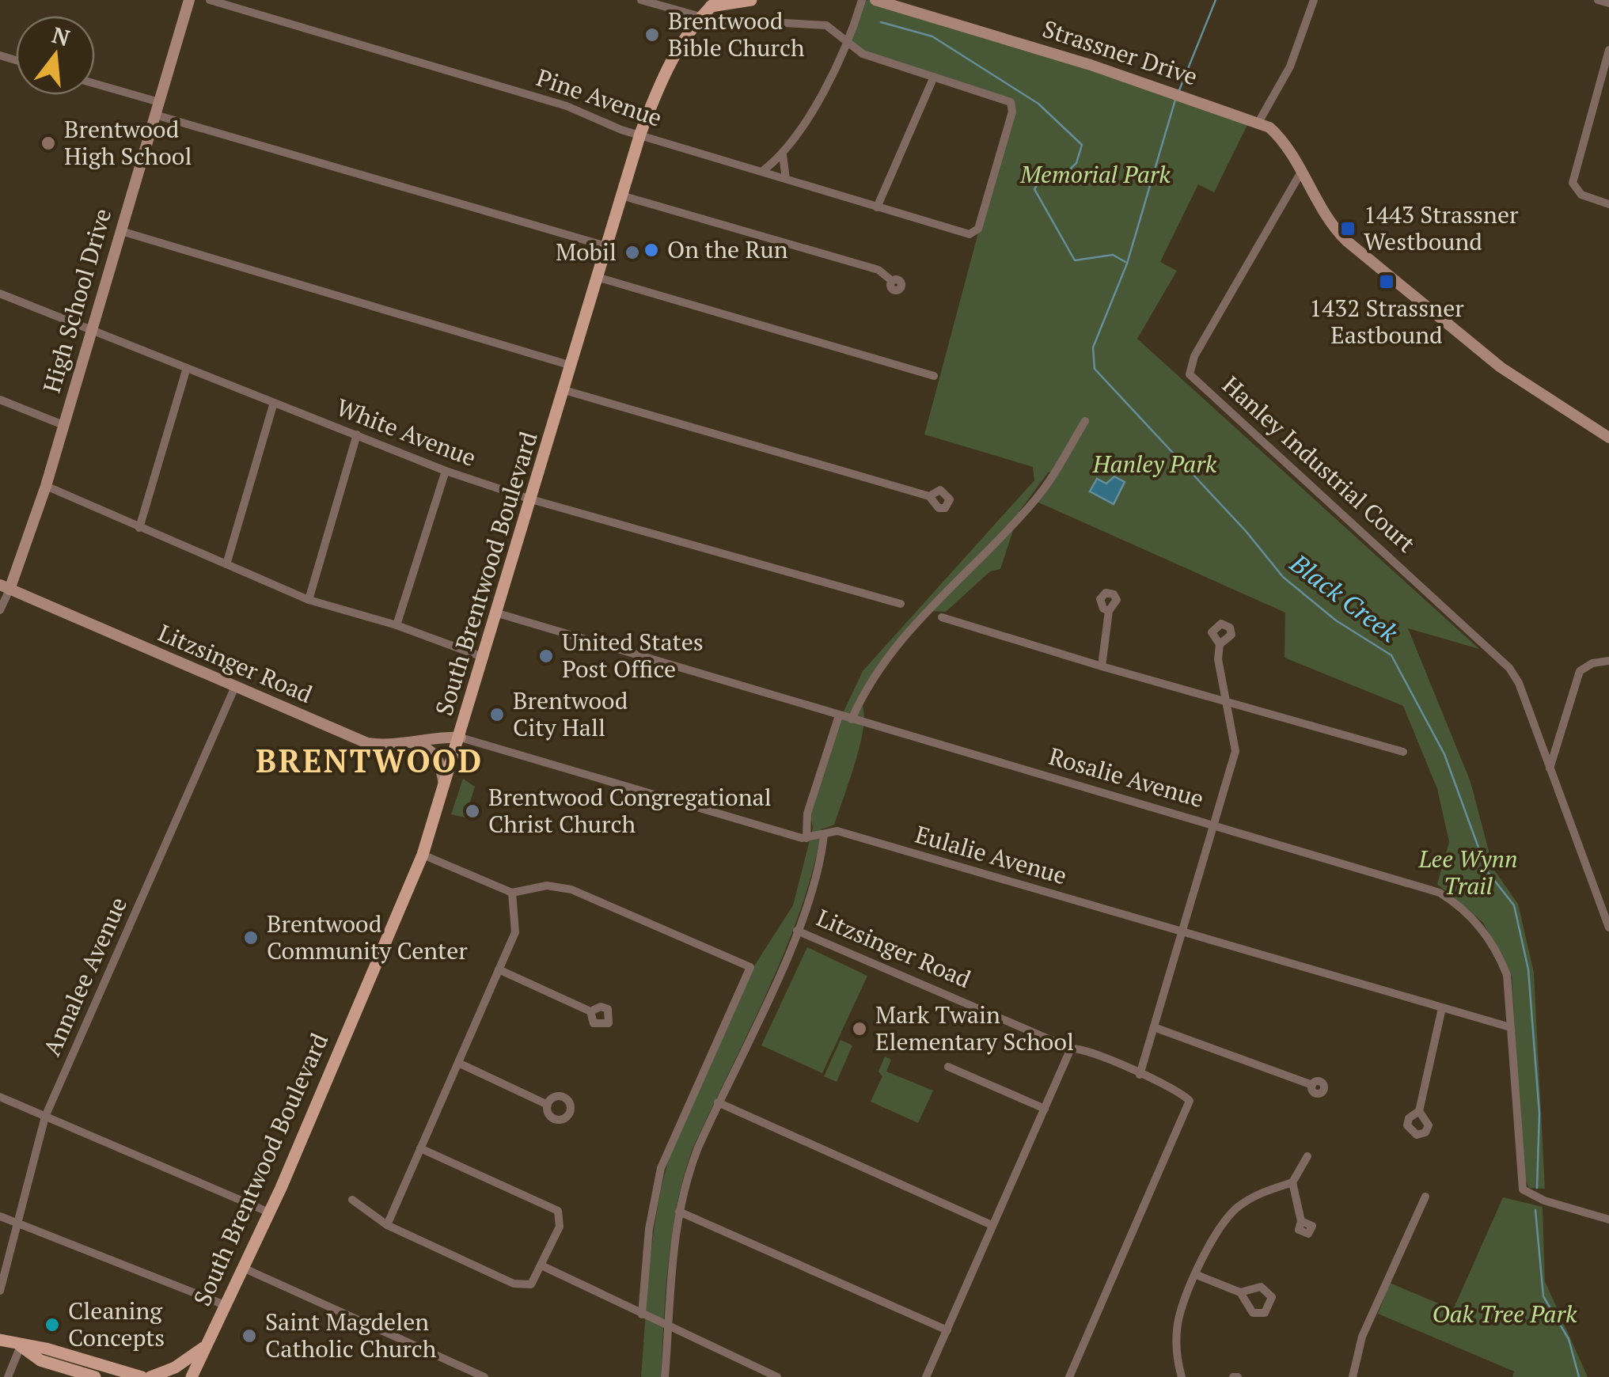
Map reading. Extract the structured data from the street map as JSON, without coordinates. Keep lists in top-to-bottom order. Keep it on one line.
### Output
{"streets":{"main road":["South Brentwood Boulevard"],"street":["Strassner Drive","Pine Avenue","High School Drive","White Avenue","Hanley Industrial Court","Litzsinger Road","Rosalie Avenue","Eulalie Avenue","Annalee Avenue"]},"crossings":[["Pine Avenue","South Brentwood Boulevard"],["High School Drive","White Avenue"],["High School Drive","Litzsinger Road"],["White Avenue","South Brentwood Boulevard"],["South Brentwood Boulevard","Litzsinger Road"],["South Brentwood Boulevard","Rosalie Avenue"],["South Brentwood Boulevard","Eulalie Avenue"],["Litzsinger Road","Eulalie Avenue"],["Litzsinger Road","Annalee Avenue"],["Rosalie Avenue","Eulalie Avenue"]],"districts":["BRENTWOOD"],"water":["Black Creek"],"parks":["Memorial Park","Hanley Park","Lee Wynn Trail","Oak Tree Park"],"places":{"other":["Brentwood Bible Church","Brentwood High School","On the Run","Mobil","United States Post Office","Brentwood City Hall","Brentwood Congregational Christ Church","Brentwood Community Center","Mark Twain Elementary School","Cleaning Concepts","Saint Magdelen Catholic Church"],"transit":["1443 Strassner Westbound","1432 Strassner Eastbound"]},"north":"top"}
